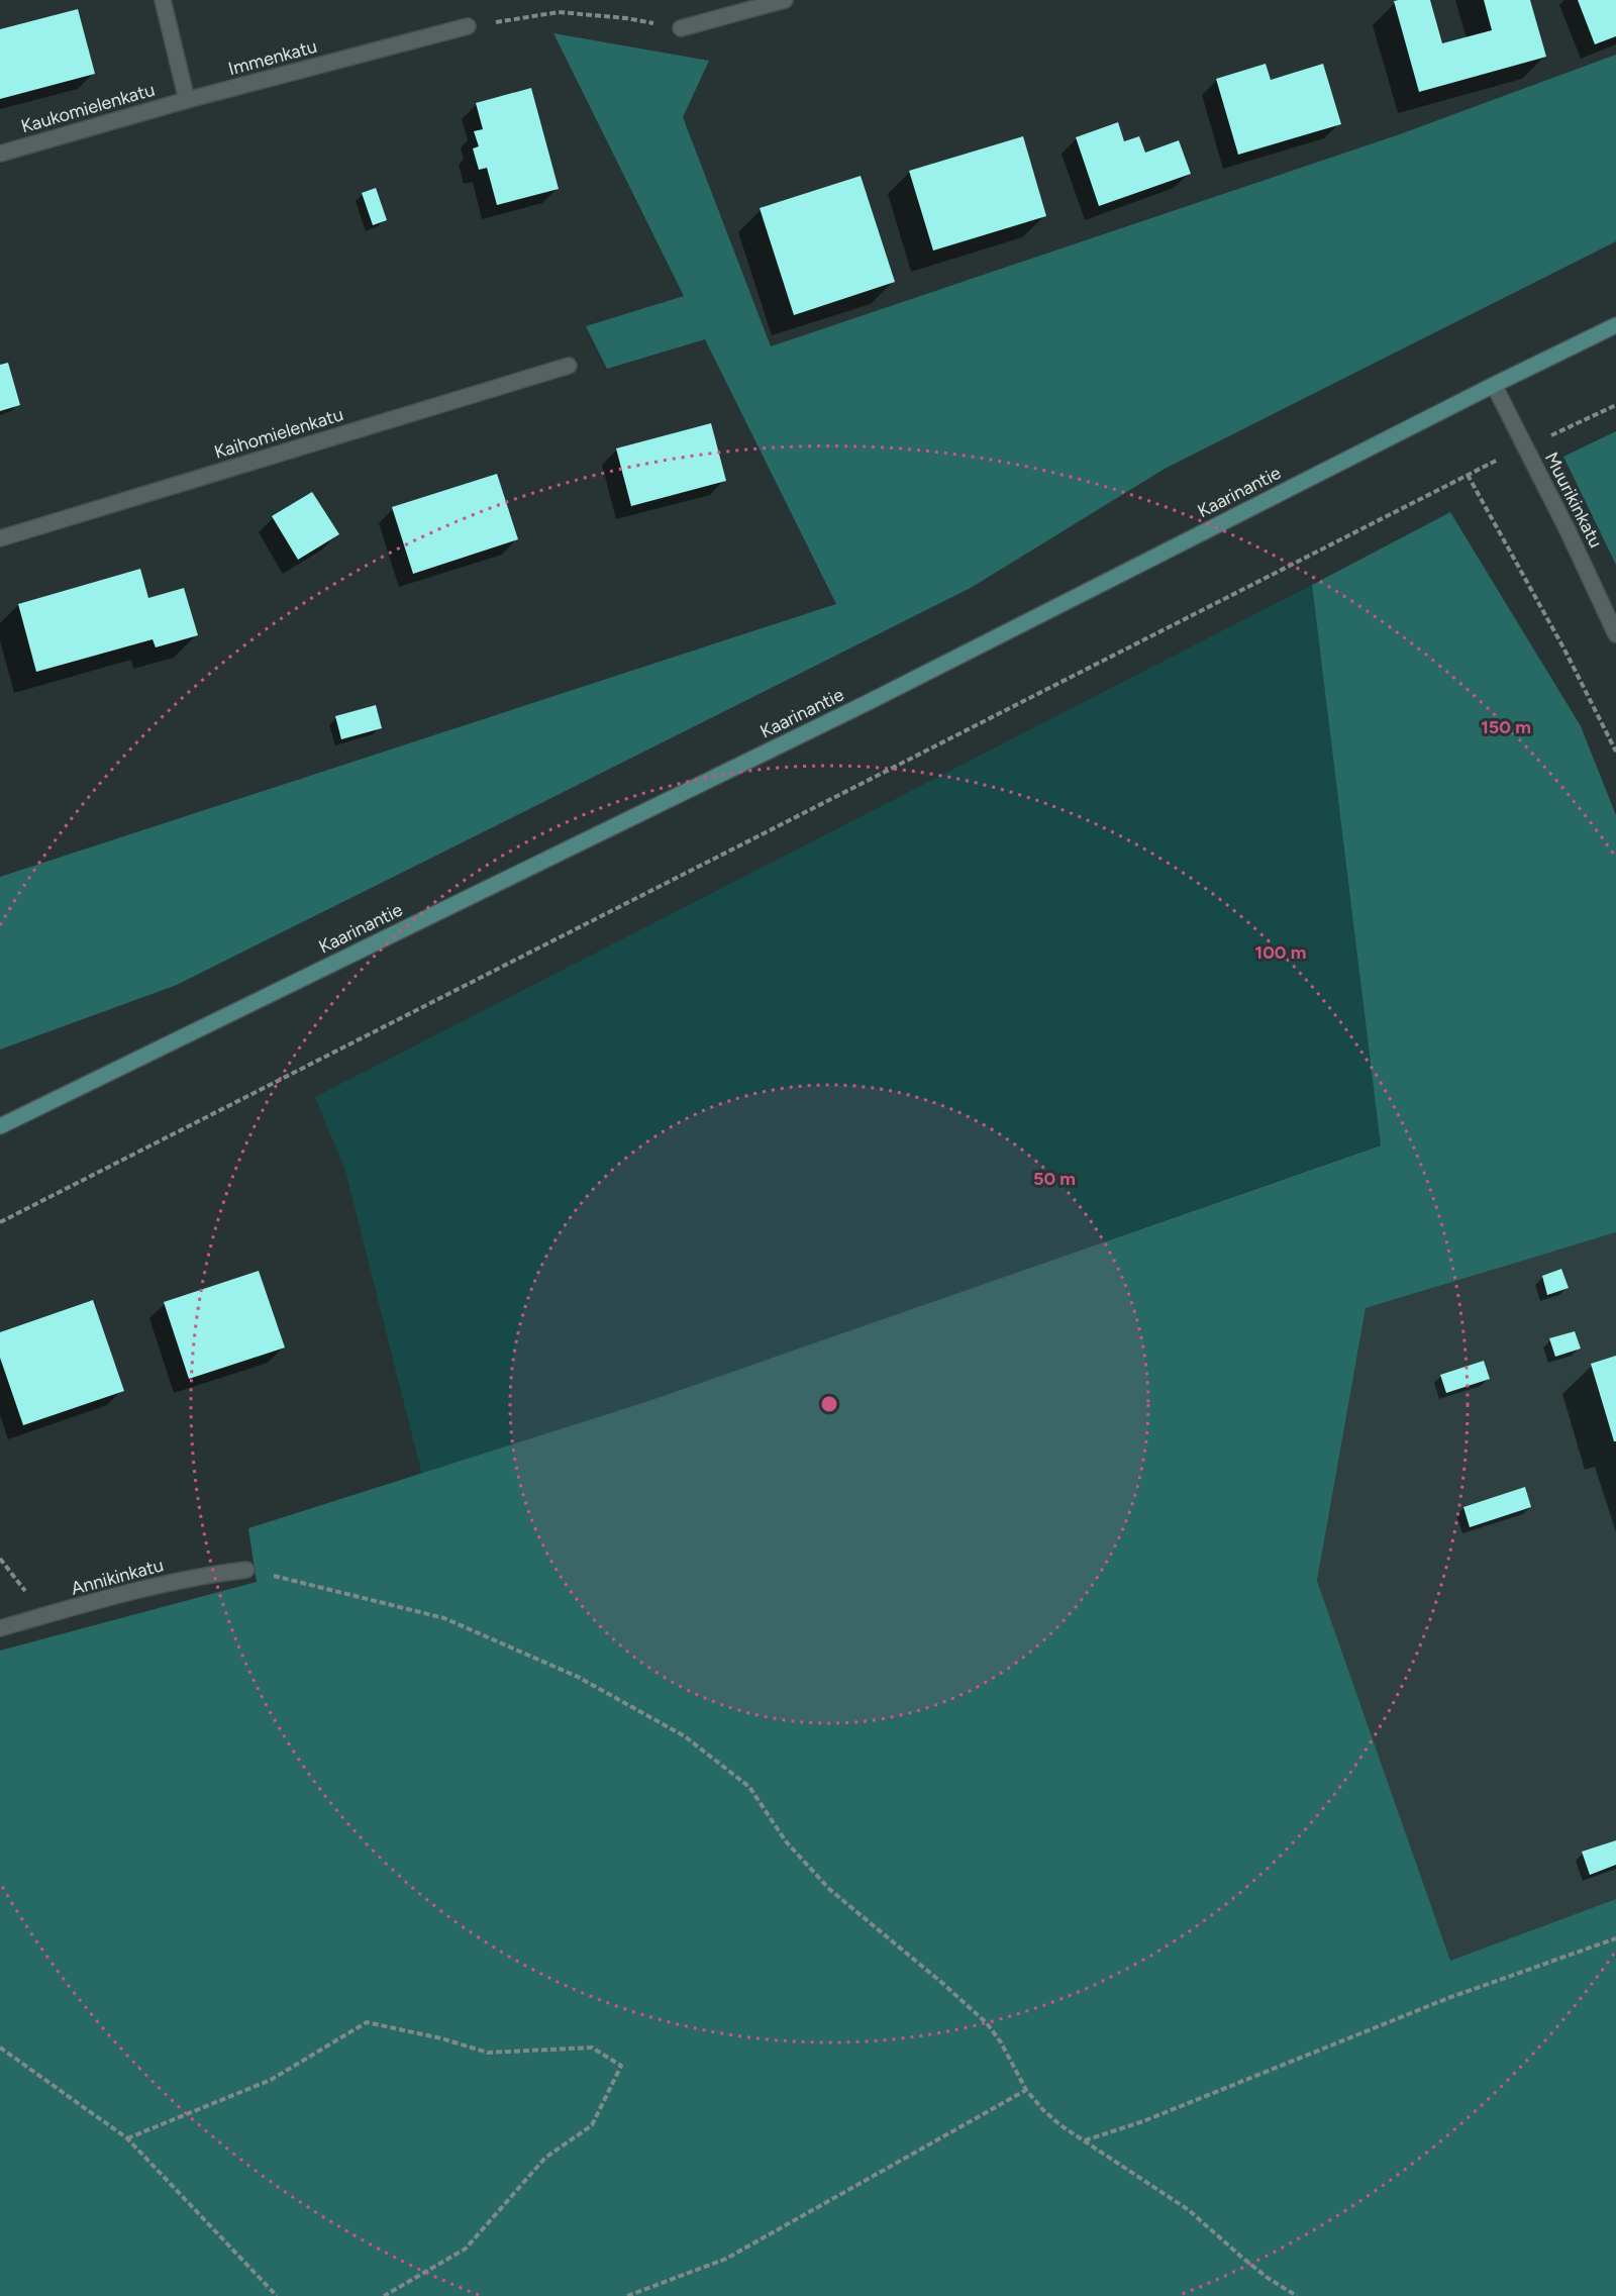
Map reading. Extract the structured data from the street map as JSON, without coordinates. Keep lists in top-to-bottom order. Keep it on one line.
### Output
{"streets":{"main road":["Kaarinantie"],"street":["Immenkatu","Kaukomielenkatu","Kaihomielenkatu","Muurikinkatu","Annikinkatu"]},"crossings":[["Immenkatu","Kaukomielenkatu"],["Kaarinantie","Muurikinkatu"]],"rings":["150 m","100 m","50 m"]}
